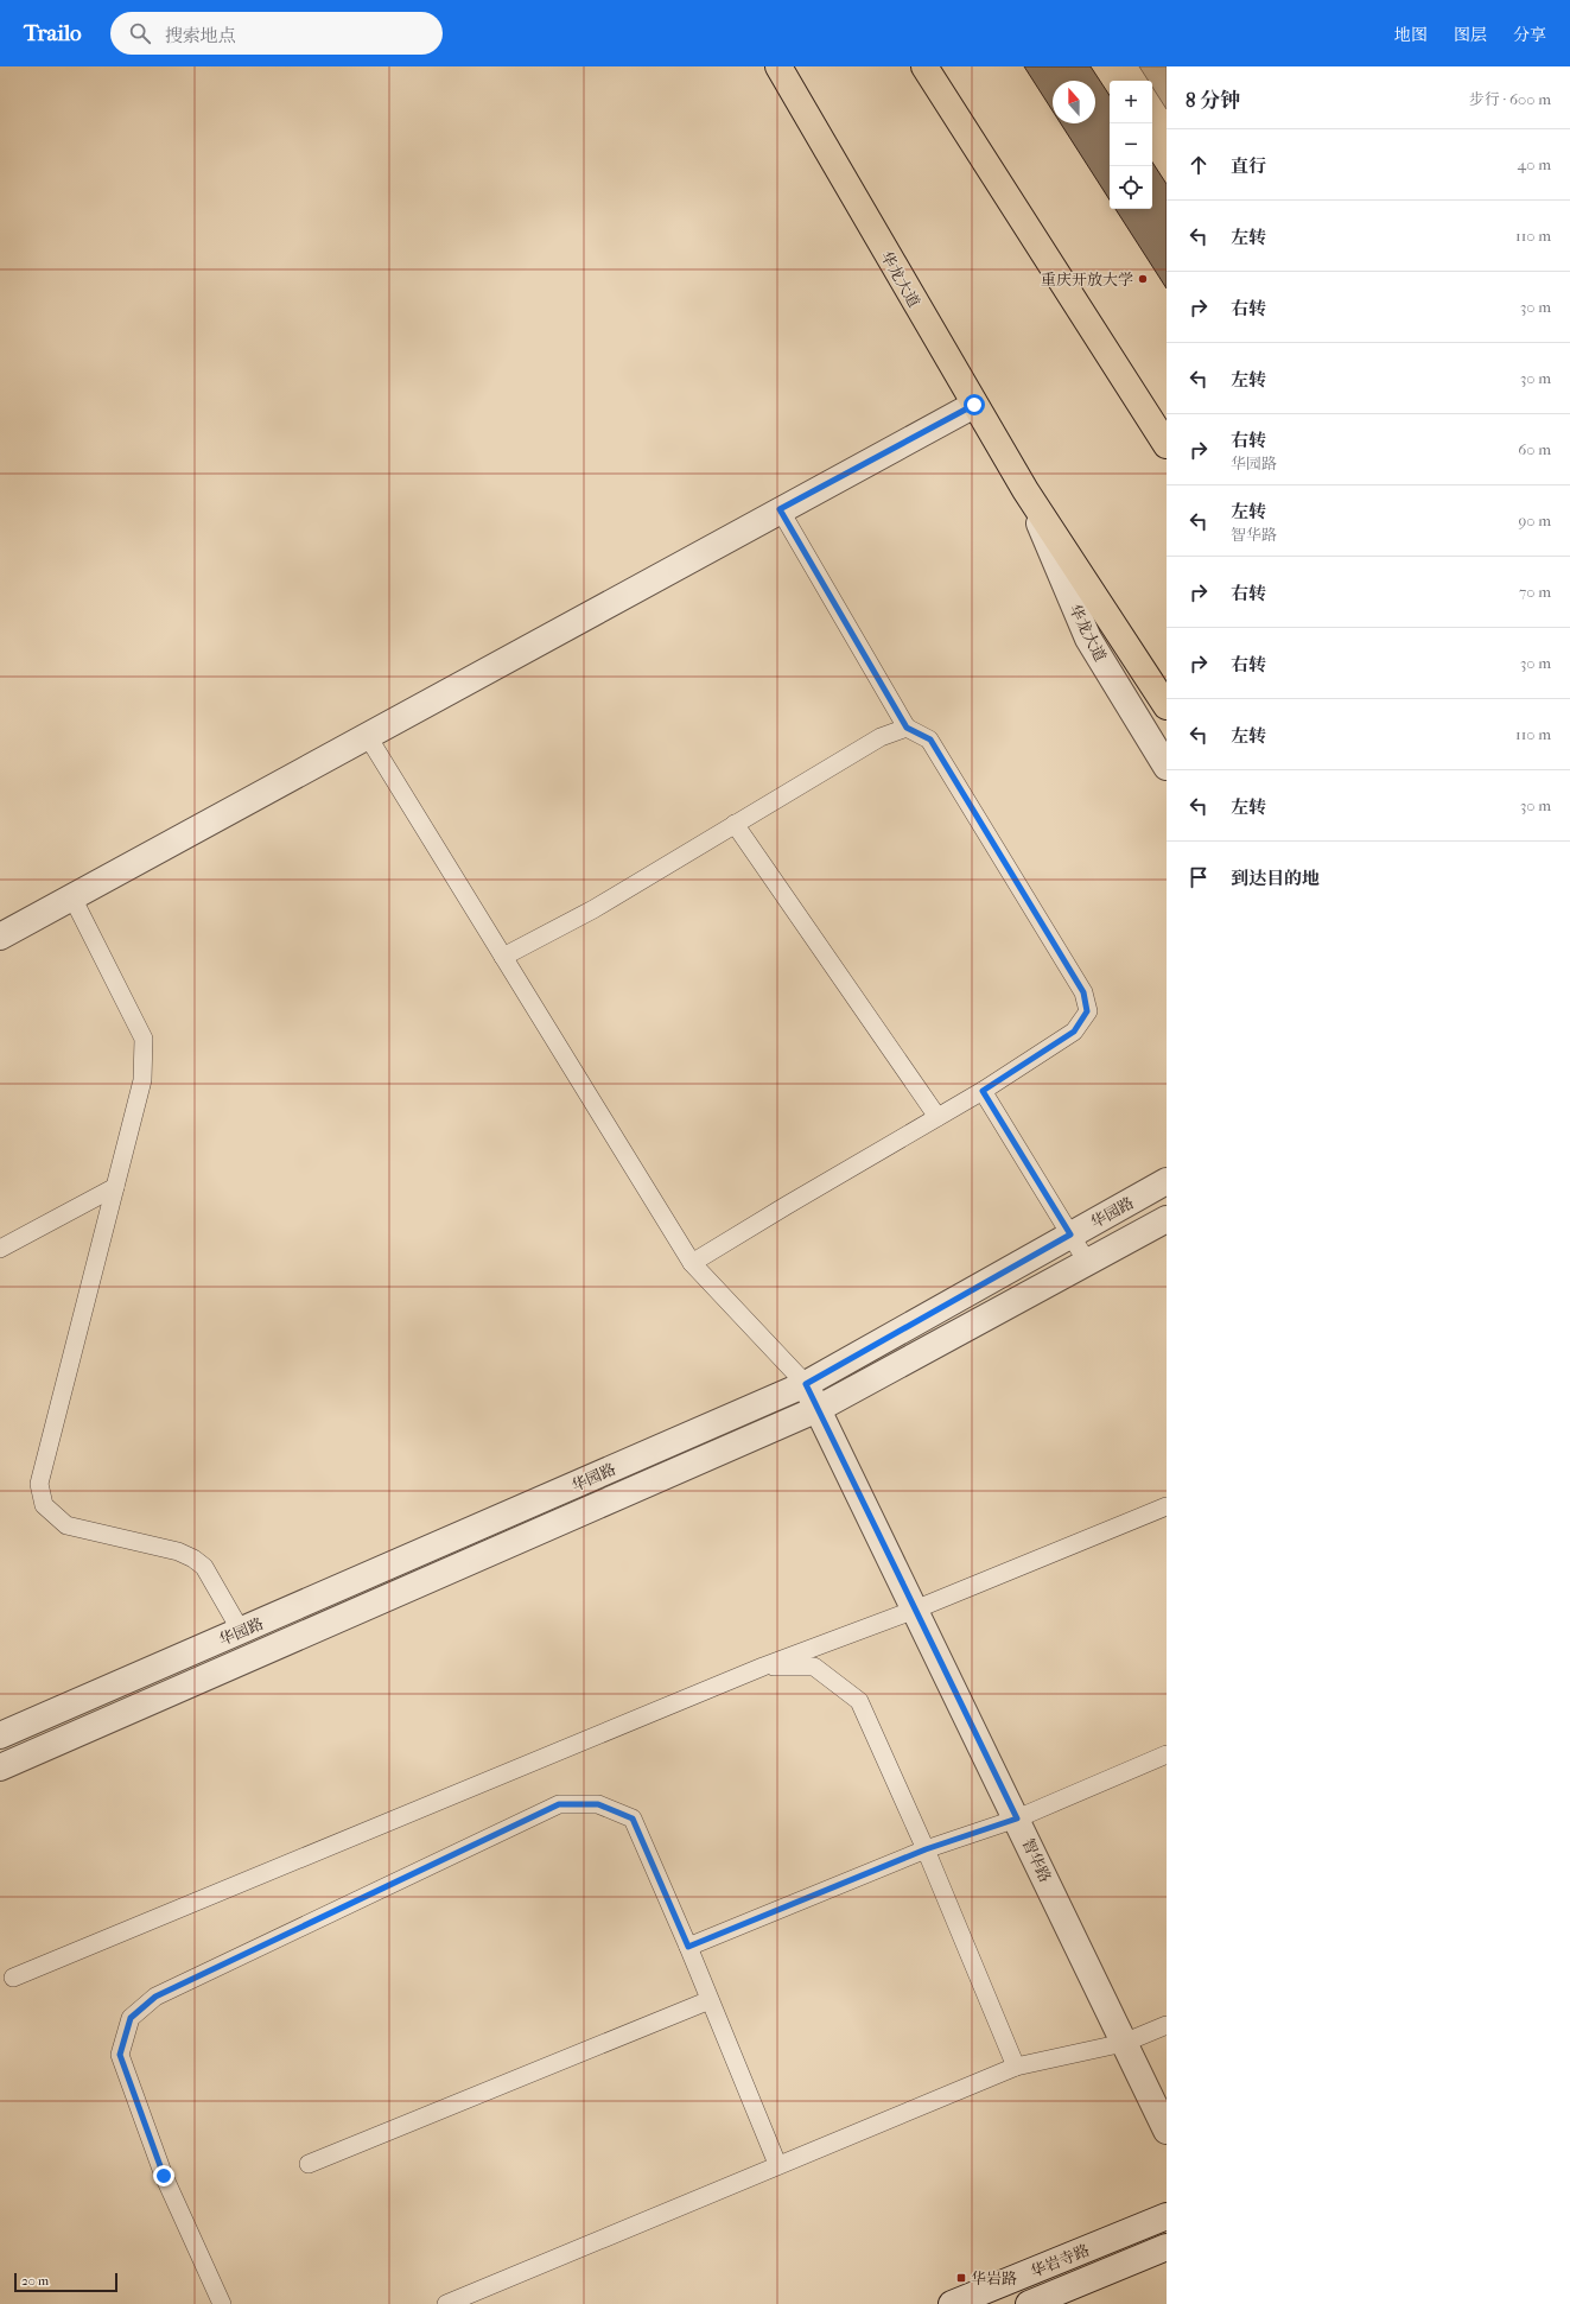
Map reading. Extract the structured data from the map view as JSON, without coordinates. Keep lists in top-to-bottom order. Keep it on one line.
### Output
{"streets":{"main road":["华龙大道"],"street":["华园路","智华路","华岩寺路"]},"crossings":[["华园路","智华路"]],"places":{"other":["重庆开放大学"],"transit":["华岩路"]},"scale_bar":"20 m","north":"top","page":{"header":"Trailo","search":"搜索地点","nav":["地图","图层","分享"],"heading":["8 分钟","步行 · 600 m"],"map_buttons":["+","−"],"list":[["直行","40 m"],["左转","110 m"],["右转","30 m"],["左转","30 m"],["右转","华园路","60 m"],["左转","智华路","90 m"],["右转","70 m"],["右转","30 m"],["左转","110 m"],["左转","30 m"],"到达目的地"],"scale":"20 m"}}
